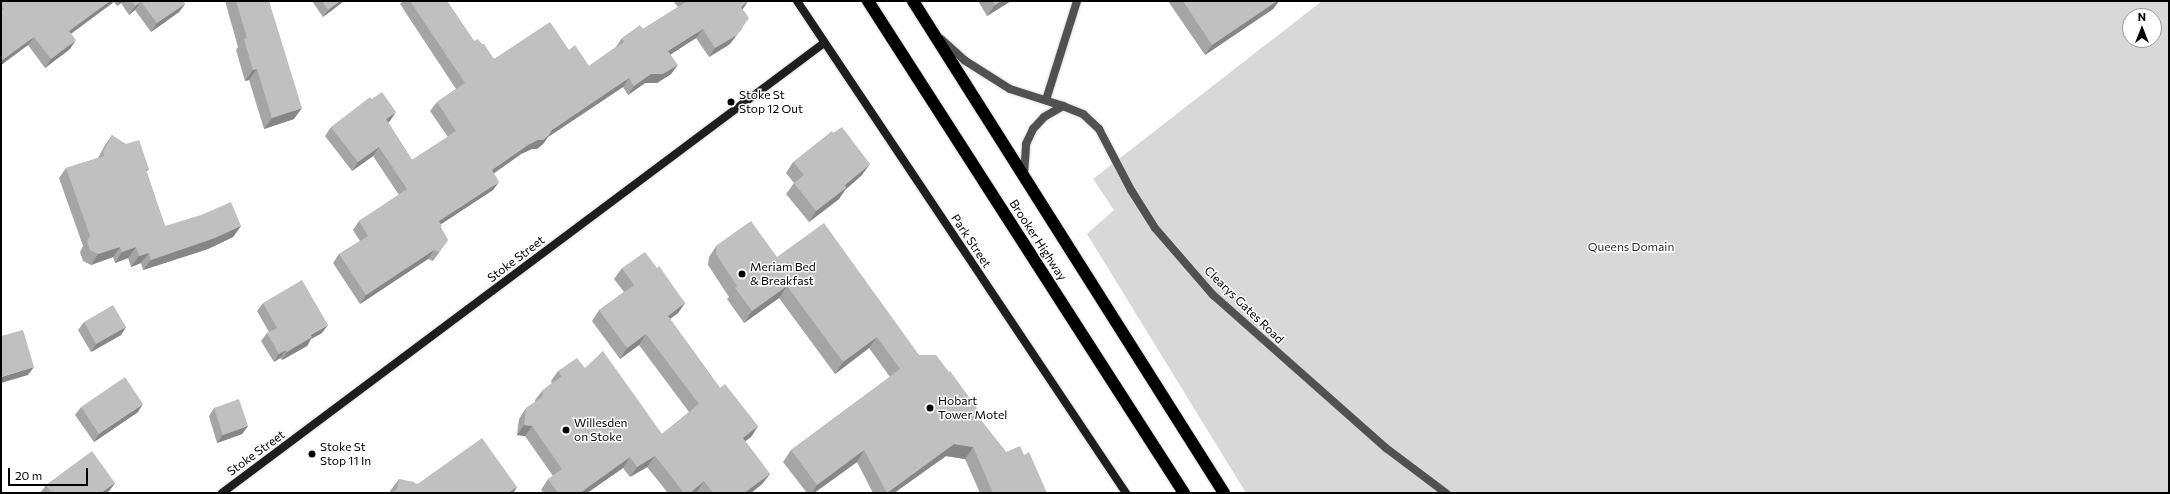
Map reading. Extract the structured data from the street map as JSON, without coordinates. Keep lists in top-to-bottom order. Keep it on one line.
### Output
{"streets":{"highway":["Brooker Highway"],"street":["Park Street","Stoke Street","Clearys Gates Road"]},"crossings":[["Brooker Highway","Clearys Gates Road"],["Park Street","Stoke Street"]],"parks":["Queens Domain"],"places":["Stoke St Stop 12 Out","Meriam Bed & Breakfast","Hobart Tower Motel","Willesden on Stoke","Stoke St Stop 11 In"],"scale_bar":"20 m","north":"top"}
